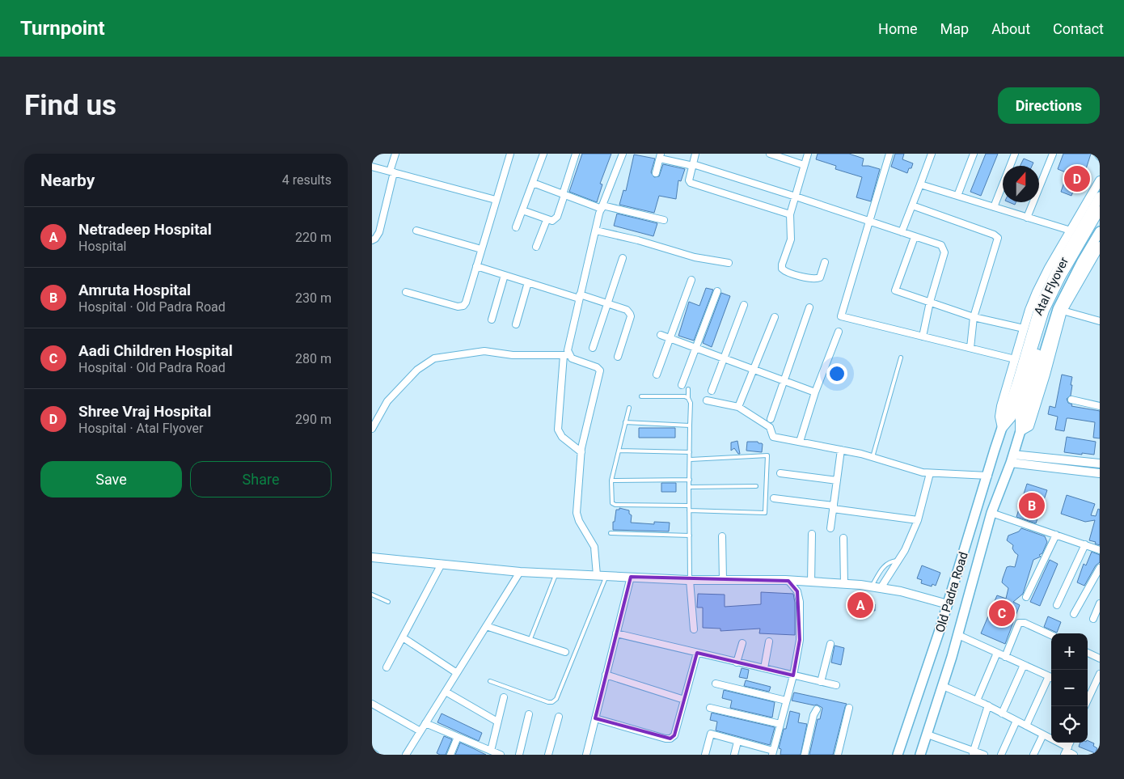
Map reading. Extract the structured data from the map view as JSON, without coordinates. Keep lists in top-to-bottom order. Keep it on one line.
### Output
{"streets":{"main road":["Atal Flyover","Old Padra Road"]},"crossings":[["Atal Flyover","Old Padra Road"]],"north":"top","page":{"header":"Turnpoint","nav":["Home","Map","About","Contact"],"buttons":["Directions",["Save","Share"]],"title":"Find us","heading":["Nearby","4 results"],"pins":["D","B","A","C"],"list":[{"mark":"A","name":"Netradeep Hospital","note":"Hospital","value":"220 m"},{"mark":"B","name":"Amruta Hospital","note":"Hospital · Old Padra Road","value":"230 m"},{"mark":"C","name":"Aadi Children Hospital","note":"Hospital · Old Padra Road","value":"280 m"},{"mark":"D","name":"Shree Vraj Hospital","note":"Hospital · Atal Flyover","value":"290 m"}],"map_buttons":["+","−"]}}
